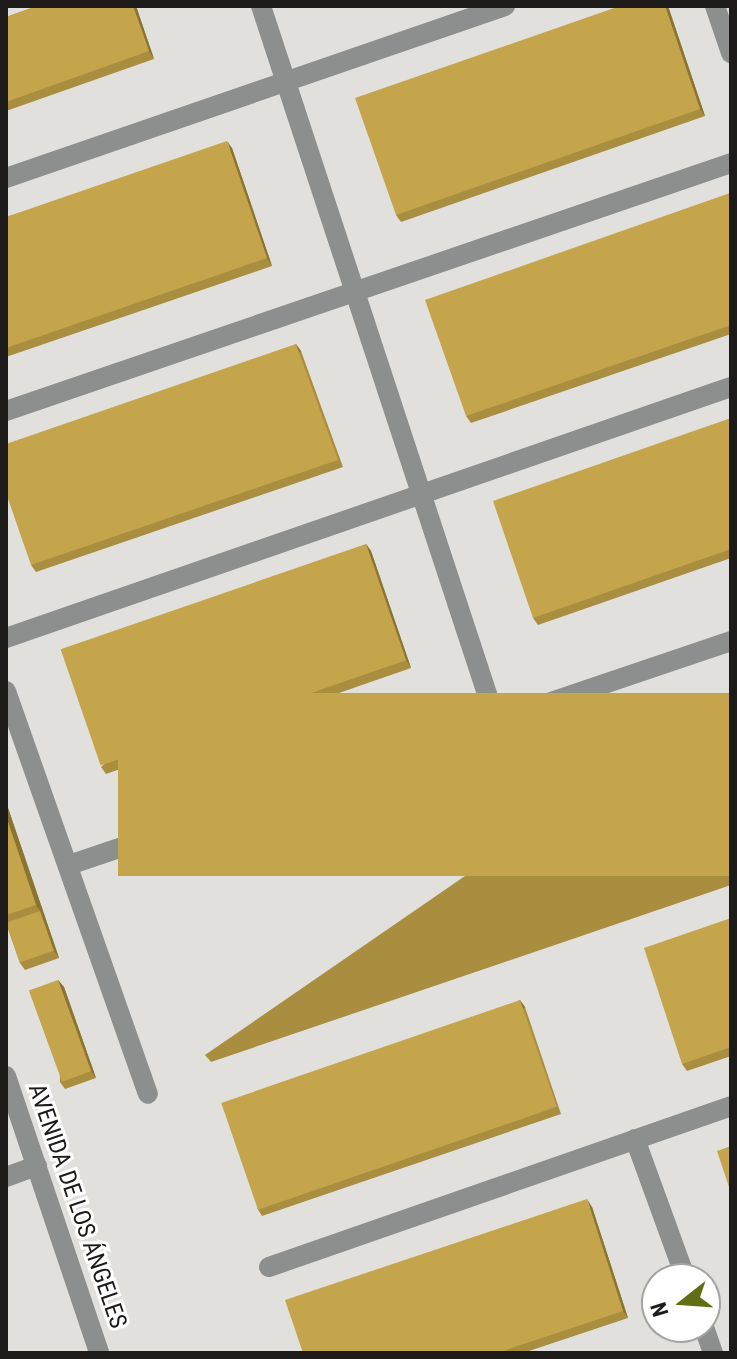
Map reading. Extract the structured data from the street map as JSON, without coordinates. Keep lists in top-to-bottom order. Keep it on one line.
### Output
{"streets":{"street":["AVENIDA DE LOS ÁNGELES"]},"north":"left"}
